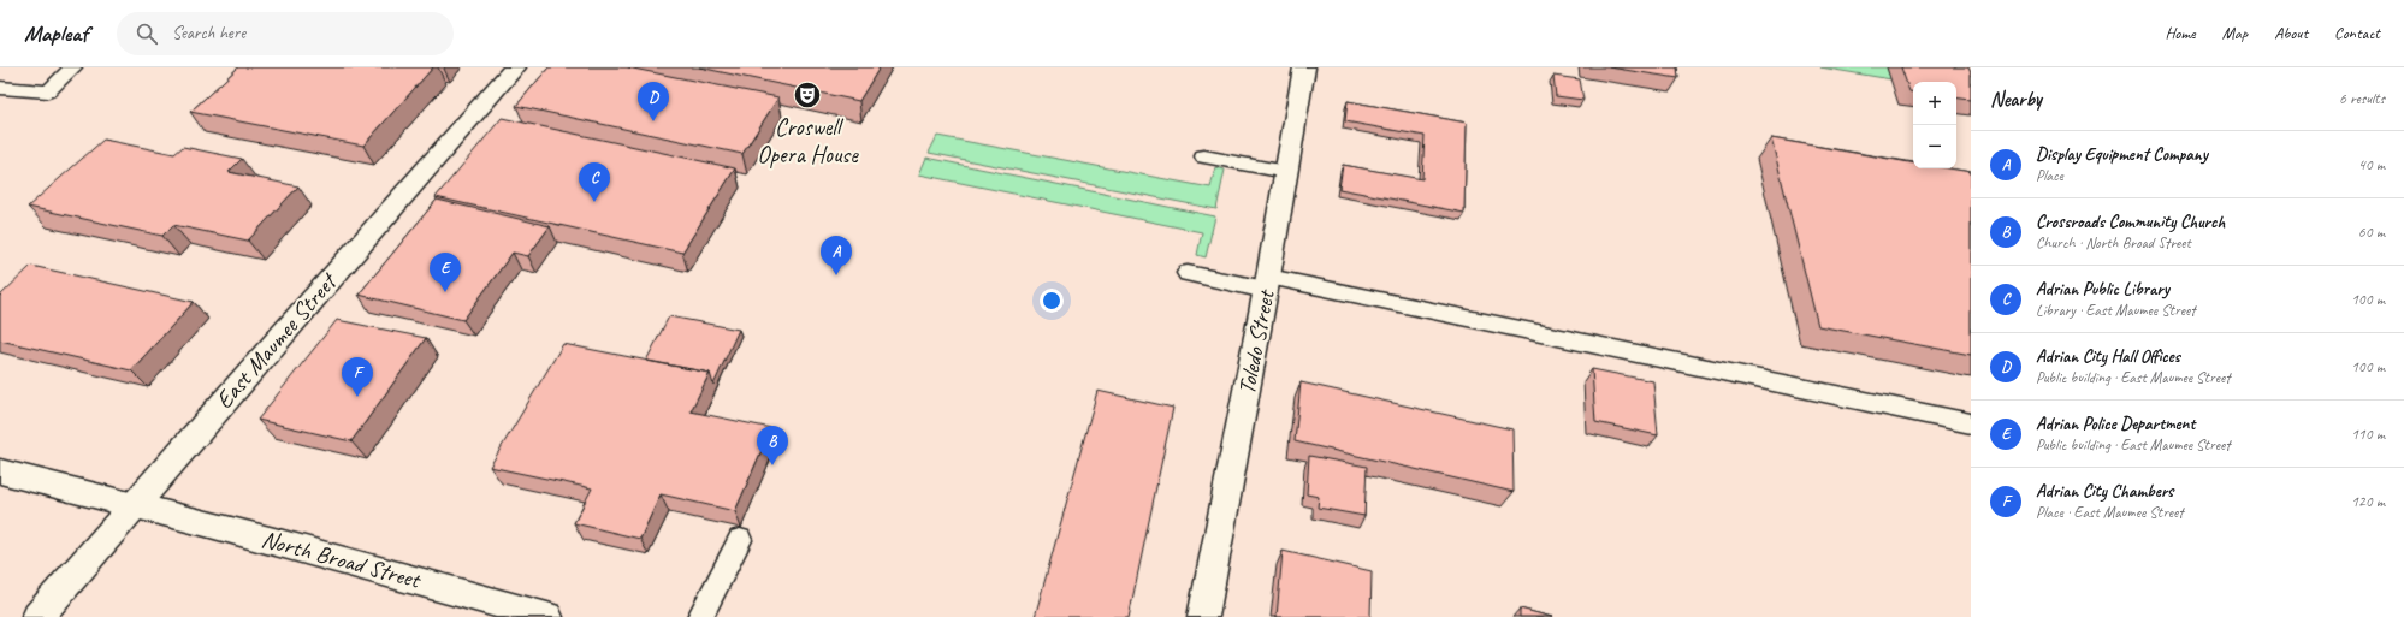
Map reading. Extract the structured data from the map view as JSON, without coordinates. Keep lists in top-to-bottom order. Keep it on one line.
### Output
{"streets":{"street":["East Maumee Street","Toledo Street","North Broad Street"]},"crossings":[["East Maumee Street","North Broad Street"]],"places":{"theatre":["Croswell Opera House"]},"page":{"header":"Mapleaf","search":"Search here","nav":["Home","Map","About","Contact"],"heading":["Nearby","6 results"],"map_buttons":["+","−"],"pins":["D","C","A","E","F","B"],"list":[{"mark":"A","name":"Display Equipment Company","note":"Place","value":"40 m"},{"mark":"B","name":"Crossroads Community Church","note":"Church · North Broad Street","value":"60 m"},{"mark":"C","name":"Adrian Public Library","note":"Library · East Maumee Street","value":"100 m"},{"mark":"D","name":"Adrian City Hall Offices","note":"Public building · East Maumee Street","value":"100 m"},{"mark":"E","name":"Adrian Police Department","note":"Public building · East Maumee Street","value":"110 m"},{"mark":"F","name":"Adrian City Chambers","note":"Place · East Maumee Street","value":"120 m"}]}}
